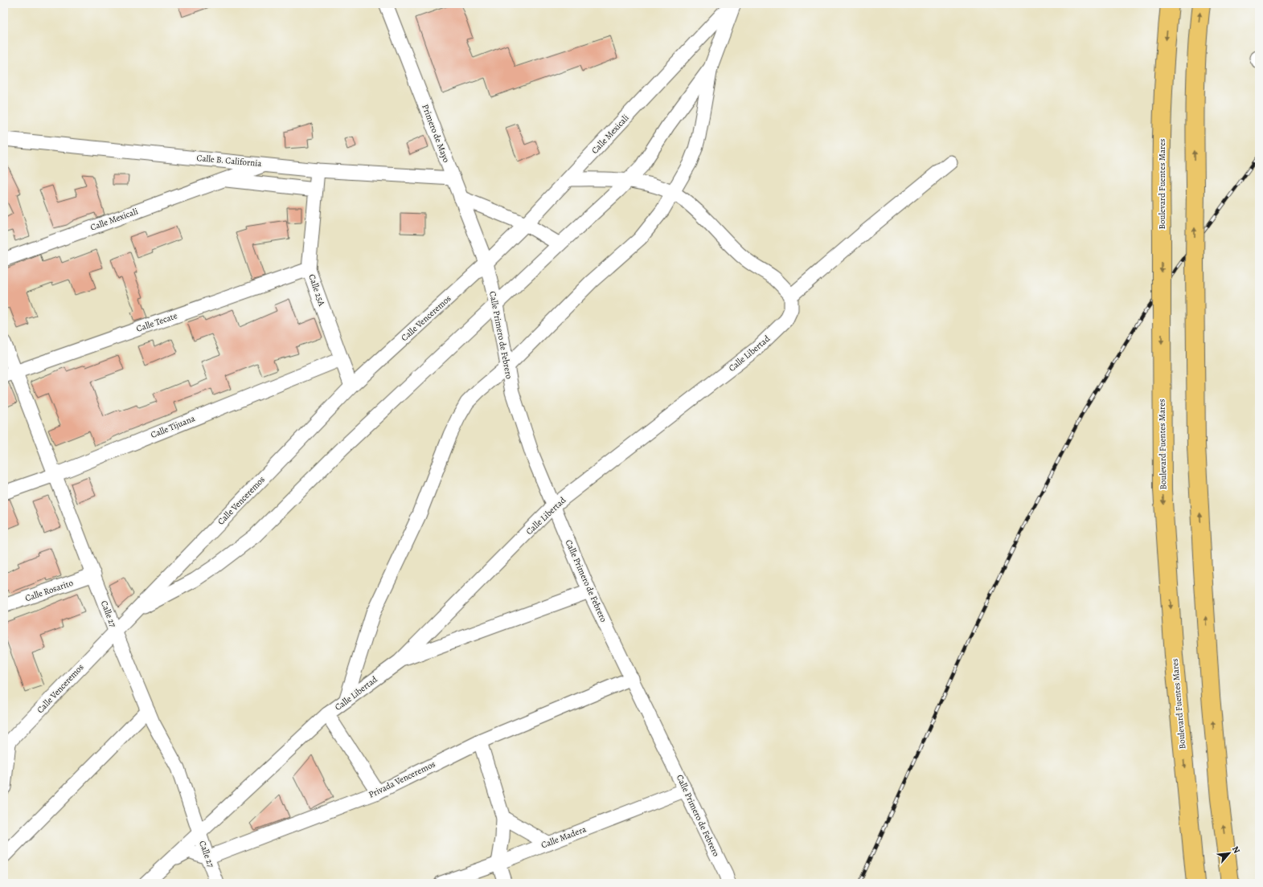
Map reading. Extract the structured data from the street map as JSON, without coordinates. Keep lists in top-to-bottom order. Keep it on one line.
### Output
{"streets":{"highway":["Boulevard Fuentes Mares"],"street":["Primero de Mayo","Calle Mexicali","Calle B. California","Calle 25A","Calle Venceremos","Calle Tecate","Calle Primero de Febrero","Calle Libertad","Calle Tijuana","Calle Rosarito","Calle 27","Privada Venceremos","Calle Madera"]},"crossings":[["Primero de Mayo","Calle Mexicali"],["Primero de Mayo","Calle B. California"],["Primero de Mayo","Calle Venceremos"],["Primero de Mayo","Calle Primero de Febrero"],["Calle Mexicali","Calle B. California"],["Calle Mexicali","Calle 25A"],["Calle Mexicali","Calle Venceremos"],["Calle Mexicali","Calle Primero de Febrero"],["Calle B. California","Calle 25A"],["Calle 25A","Calle Venceremos"],["Calle 25A","Calle Tecate"],["Calle 25A","Calle Tijuana"],["Calle Venceremos","Calle Primero de Febrero"],["Calle Venceremos","Calle 27"],["Calle Tecate","Calle 27"],["Calle Primero de Febrero","Calle Libertad"],["Calle Primero de Febrero","Privada Venceremos"],["Calle Primero de Febrero","Calle Madera"],["Calle Libertad","Calle 27"],["Calle Tijuana","Calle 27"],["Calle Rosarito","Calle 27"],["Calle 27","Privada Venceremos"]],"north":"top right"}
